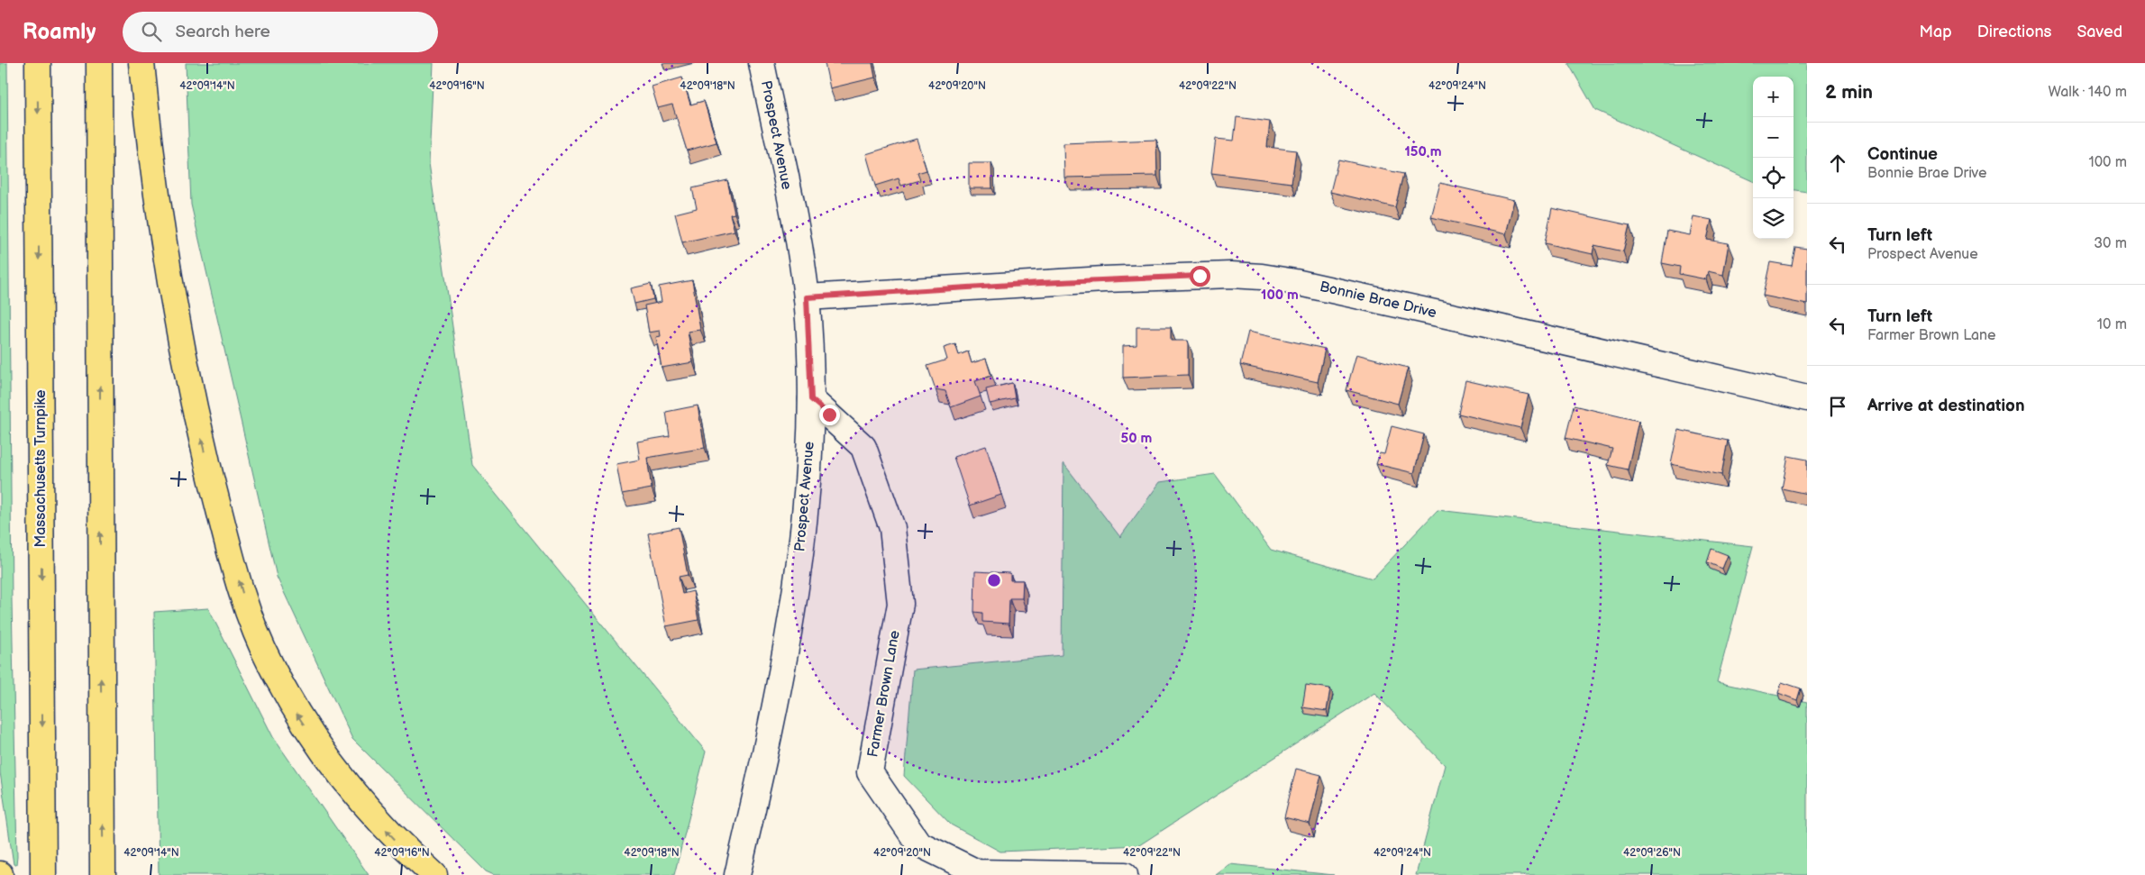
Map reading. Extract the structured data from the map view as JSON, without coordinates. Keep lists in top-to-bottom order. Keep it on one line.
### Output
{"streets":{"highway":["Massachusetts Turnpike"],"street":["Prospect Avenue","Bonnie Brae Drive","Farmer Brown Lane"]},"crossings":[["Prospect Avenue","Bonnie Brae Drive"],["Prospect Avenue","Farmer Brown Lane"]],"page":{"header":"Roamly","search":"Search here","nav":["Map","Directions","Saved"],"heading":["2 min","Walk · 140 m"],"map_buttons":["+","−"],"list":[["Continue","Bonnie Brae Drive","100 m"],["Turn left","Prospect Avenue","30 m"],["Turn left","Farmer Brown Lane","10 m"],"Arrive at destination"]},"coordinates":["42°09'14\"N","42°09'16\"N","42°09'18\"N","42°09'20\"N","42°09'22\"N","42°09'24\"N","42°09'26\"N"],"rings":["150 m","100 m","50 m"]}
